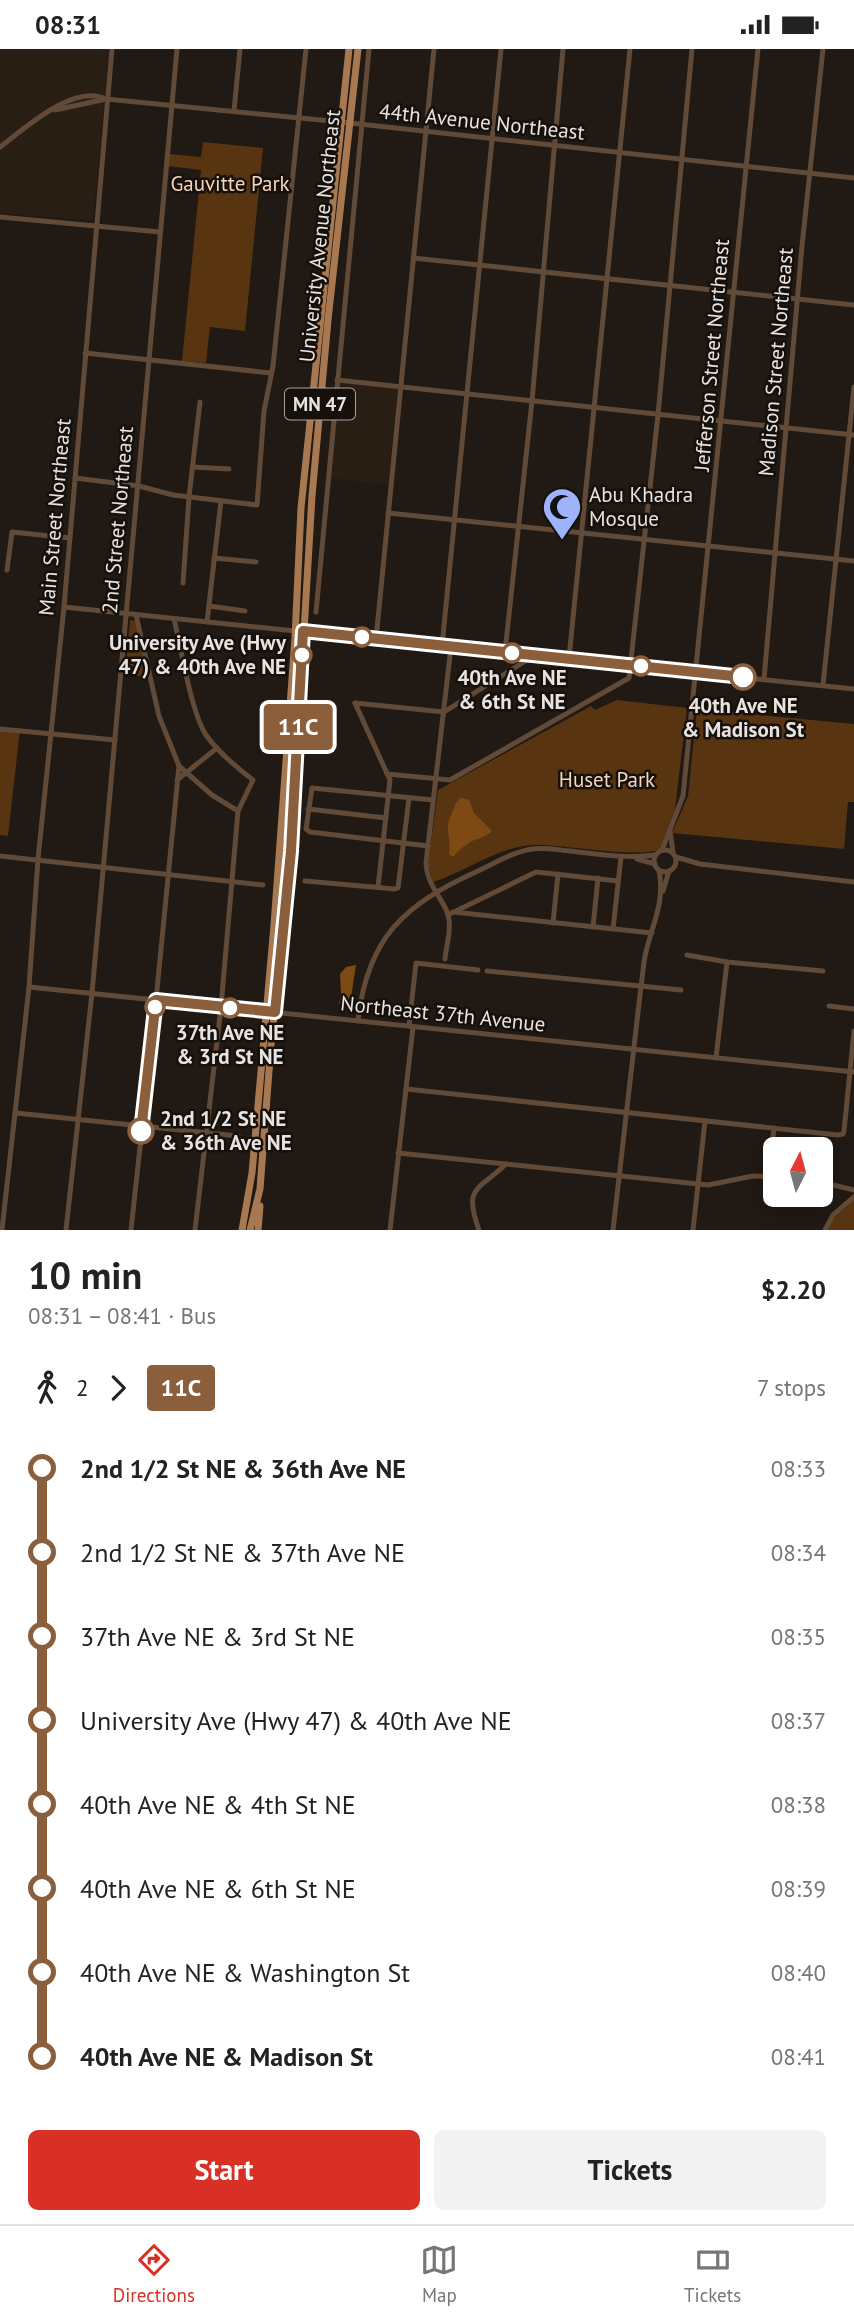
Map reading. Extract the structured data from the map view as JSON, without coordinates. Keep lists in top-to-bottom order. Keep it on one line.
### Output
{"streets":{"main road":["University Avenue Northeast","MN 47"],"street":["44th Avenue Northeast","Jefferson Street Northeast","Madison Street Northeast","Main Street Northeast","2nd Street Northeast","Northeast 37th Avenue"]},"crossings":[["44th Avenue Northeast","University Avenue Northeast"],["44th Avenue Northeast","Jefferson Street Northeast"],["44th Avenue Northeast","Madison Street Northeast"],["44th Avenue Northeast","Main Street Northeast"],["44th Avenue Northeast","2nd Street Northeast"],["University Avenue Northeast","MN 47"],["University Avenue Northeast","Northeast 37th Avenue"],["MN 47","Northeast 37th Avenue"],["Main Street Northeast","Northeast 37th Avenue"],["2nd Street Northeast","Northeast 37th Avenue"]],"parks":["Gauvitte Park","Huset Park"],"places":{"mosque":["Abu Khadra Mosque"],"other":["40th Ave NE & 6th St NE","University Ave (Hwy 47) & 40th Ave NE","40th Ave NE & Madison St","37th Ave NE & 3rd St NE","2nd 1/2 St NE & 36th Ave NE"]},"lines":["bus line 11C"],"north":"top","page":{"status":"08:31","on_map":"11C","heading":["10 min","08:31 – 08:41 · Bus","$2.20"],"legs":["2","11C","7 stops"],"list":[{"name":"2nd 1/2 St NE & 36th Ave NE","value":"08:33"},{"name":"2nd 1/2 St NE & 37th Ave NE","value":"08:34"},{"name":"37th Ave NE & 3rd St NE","value":"08:35"},{"name":"University Ave (Hwy 47) & 40th Ave NE","value":"08:37"},{"name":"40th Ave NE & 4th St NE","value":"08:38"},{"name":"40th Ave NE & 6th St NE","value":"08:39"},{"name":"40th Ave NE & Washington St","value":"08:40"},{"name":"40th Ave NE & Madison St","value":"08:41"}],"buttons":["Start","Tickets"],"tabs":["Directions","Map","Tickets"]}}
